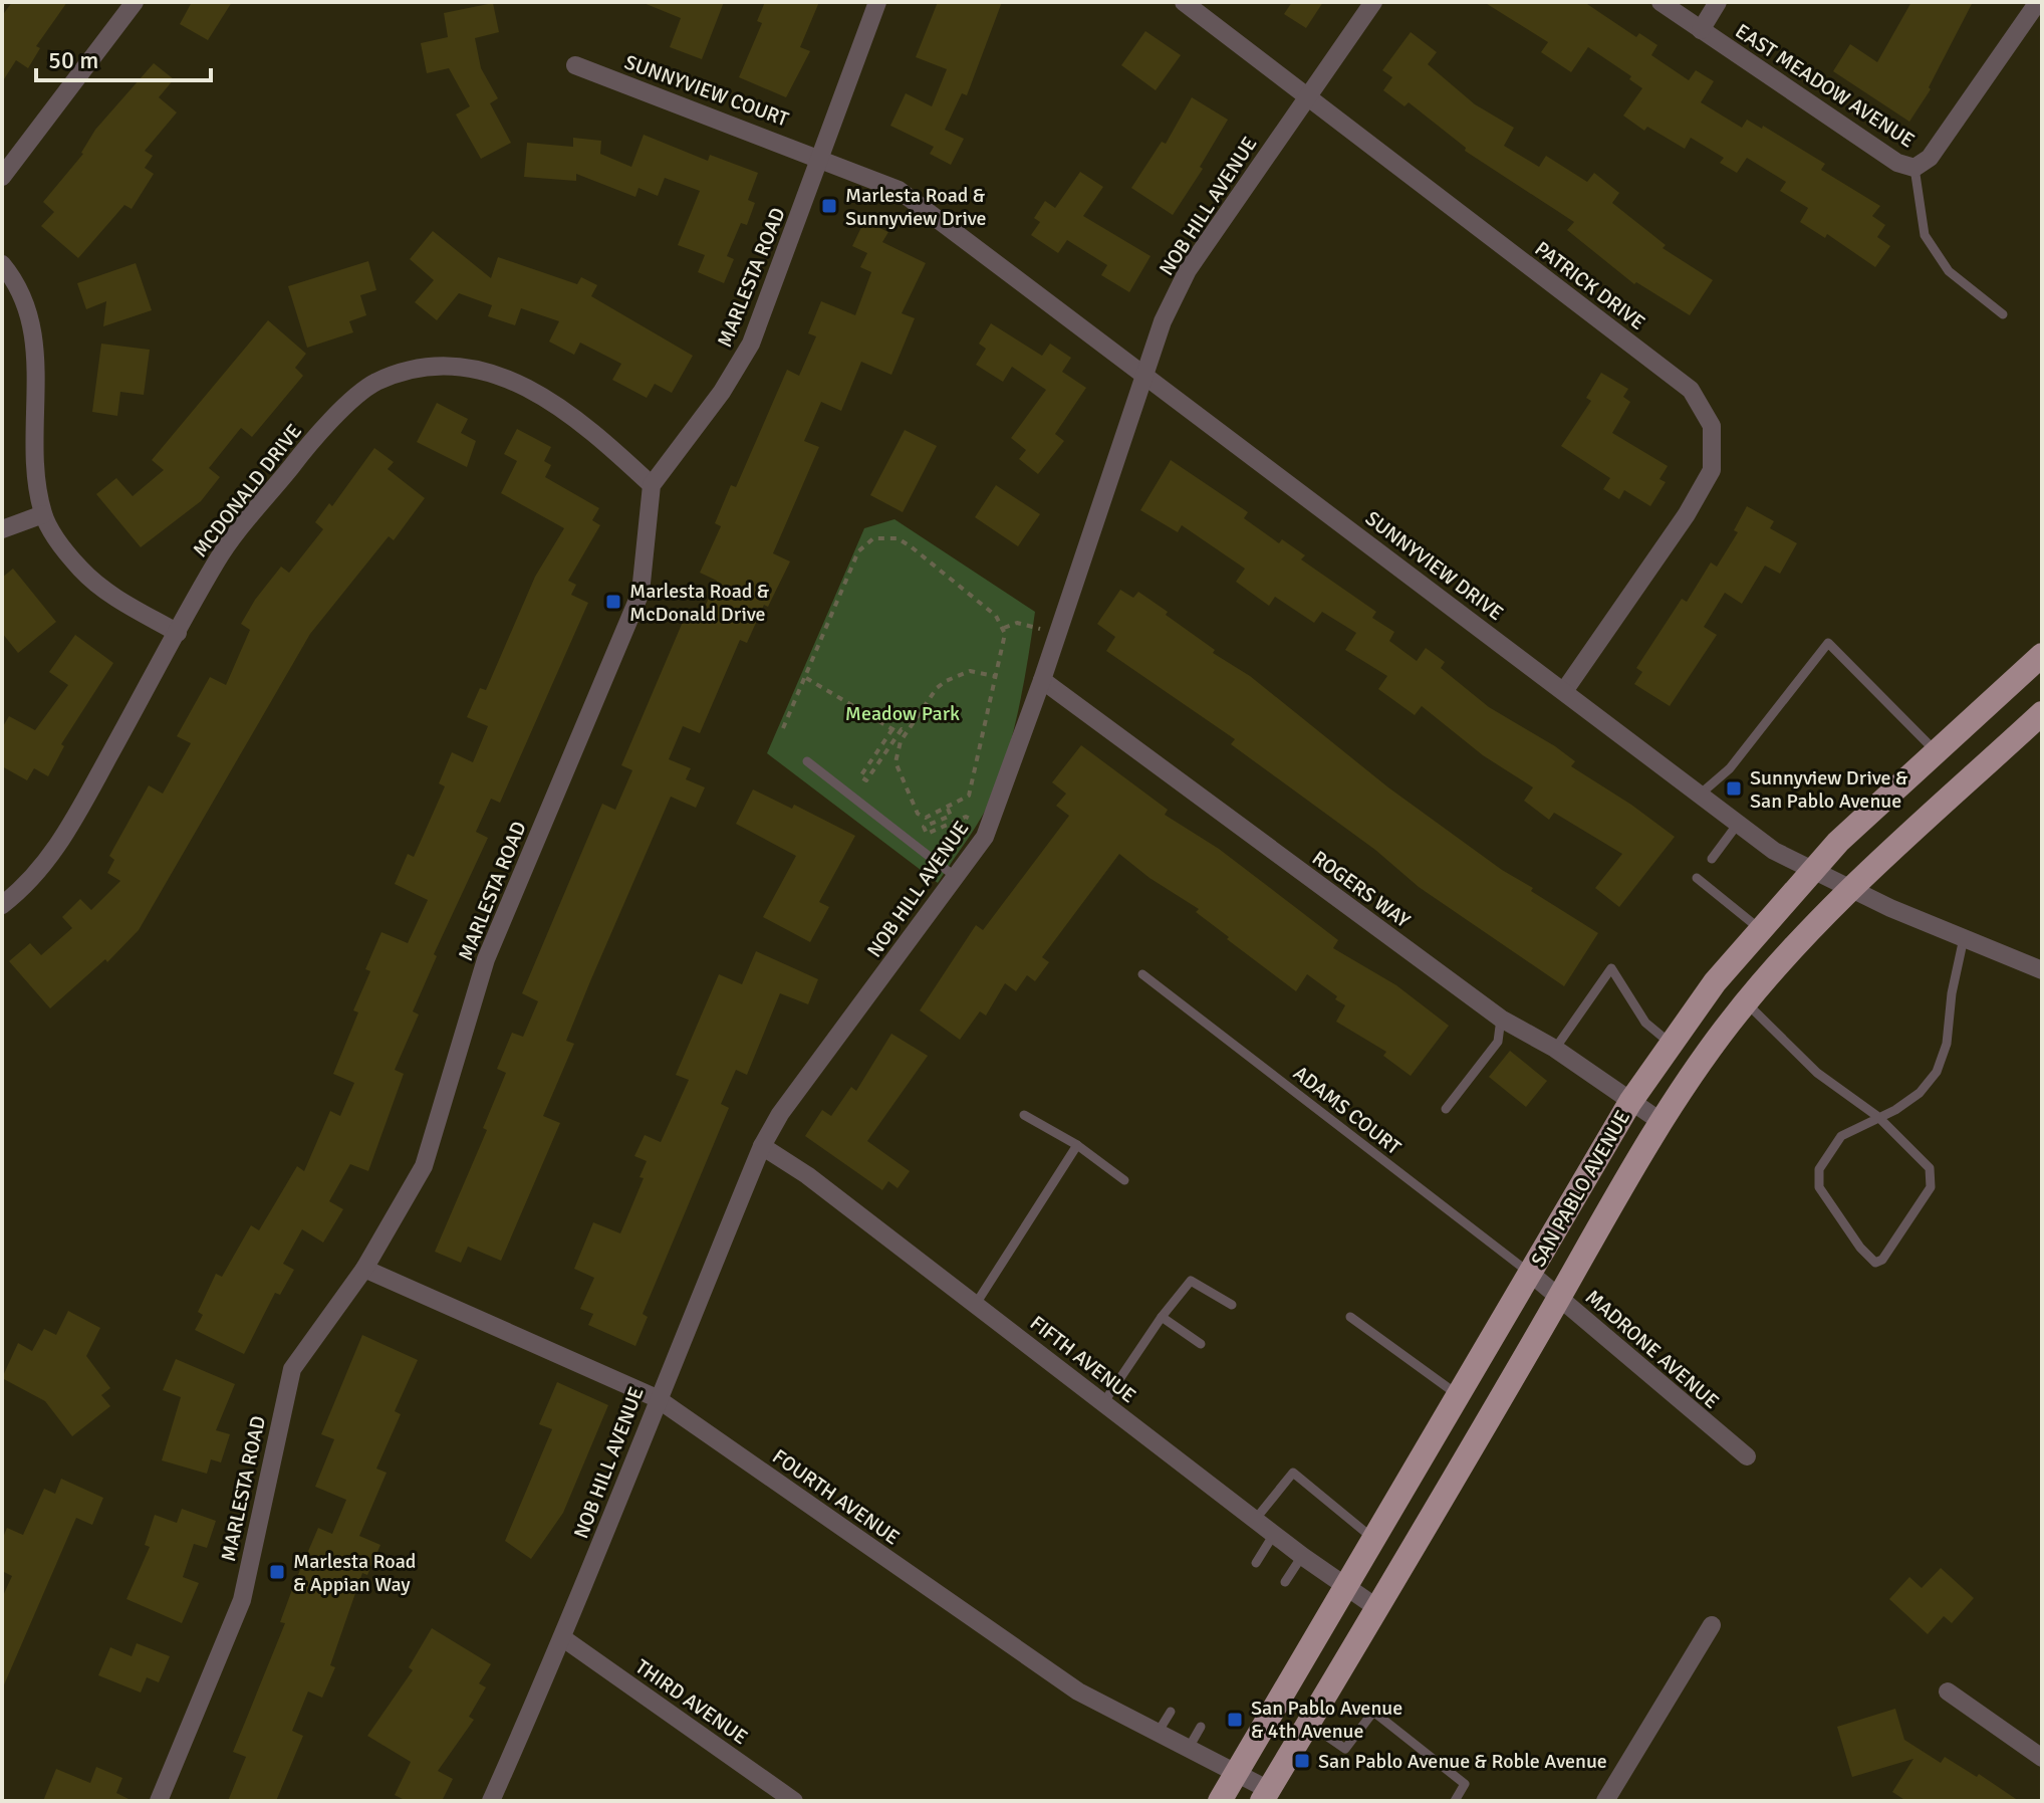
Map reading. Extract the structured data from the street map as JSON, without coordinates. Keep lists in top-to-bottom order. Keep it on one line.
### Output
{"streets":{"main road":["SAN PABLO AVENUE"],"street":["EAST MEADOW AVENUE","SUNNYVIEW COURT","NOB HILL AVENUE","MARLESTA ROAD","PATRICK DRIVE","MCDONALD DRIVE","SUNNYVIEW DRIVE","ROGERS WAY","MADRONE AVENUE","FIFTH AVENUE","FOURTH AVENUE","THIRD AVENUE"],"lane":["ADAMS COURT"]},"crossings":[["SUNNYVIEW COURT","MARLESTA ROAD"],["SUNNYVIEW COURT","SUNNYVIEW DRIVE"],["NOB HILL AVENUE","PATRICK DRIVE"],["NOB HILL AVENUE","SUNNYVIEW DRIVE"],["NOB HILL AVENUE","ROGERS WAY"],["NOB HILL AVENUE","FIFTH AVENUE"],["NOB HILL AVENUE","FOURTH AVENUE"],["NOB HILL AVENUE","THIRD AVENUE"],["MARLESTA ROAD","MCDONALD DRIVE"],["MARLESTA ROAD","SUNNYVIEW DRIVE"],["MARLESTA ROAD","FOURTH AVENUE"],["PATRICK DRIVE","SUNNYVIEW DRIVE"],["SUNNYVIEW DRIVE","SAN PABLO AVENUE"],["ROGERS WAY","SAN PABLO AVENUE"],["ADAMS COURT","SAN PABLO AVENUE"],["ADAMS COURT","MADRONE AVENUE"],["SAN PABLO AVENUE","MADRONE AVENUE"],["SAN PABLO AVENUE","FIFTH AVENUE"],["SAN PABLO AVENUE","FOURTH AVENUE"]],"parks":["Meadow Park"],"places":{"transit":["Marlesta Road & Sunnyview Drive","Marlesta Road & McDonald Drive","Sunnyview Drive & San Pablo Avenue","Marlesta Road & Appian Way","San Pablo Avenue & 4th Avenue","San Pablo Avenue & Roble Avenue"]},"scale_bar":"50 m"}
